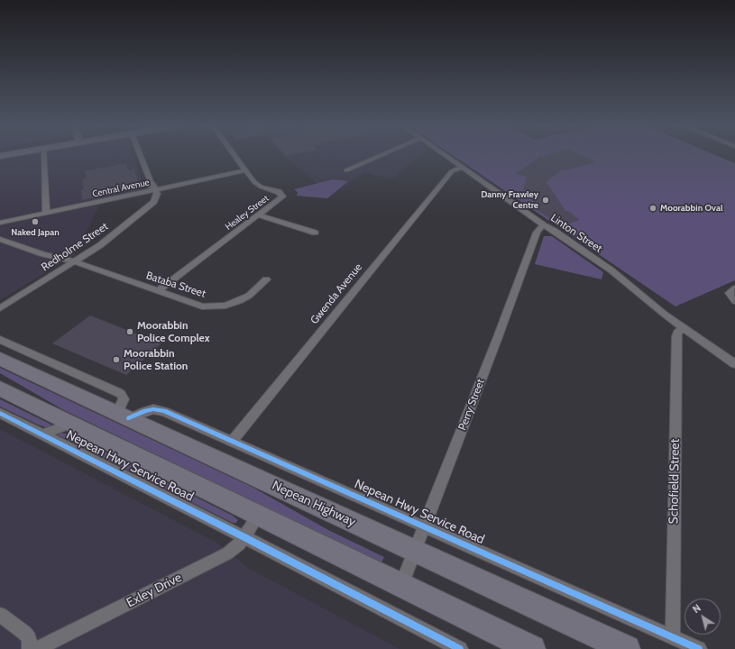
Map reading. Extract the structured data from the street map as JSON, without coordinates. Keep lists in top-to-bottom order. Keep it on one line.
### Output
{"streets":{"highway":["Nepean Highway"],"street":["Central Avenue","Healey Street","Linton Street","Redholme Street","Bataba Street","Gwenda Avenue","Perry Street","Nepean Hwy Service Road","Schofield Street","Exley Drive"]},"crossings":[["Central Avenue","Healey Street"],["Central Avenue","Redholme Street"],["Healey Street","Bataba Street"],["Linton Street","Gwenda Avenue"],["Linton Street","Perry Street"],["Linton Street","Schofield Street"],["Redholme Street","Bataba Street"],["Gwenda Avenue","Nepean Hwy Service Road"],["Perry Street","Nepean Hwy Service Road"],["Perry Street","Nepean Highway"],["Nepean Hwy Service Road","Schofield Street"],["Nepean Hwy Service Road","Nepean Highway"],["Nepean Hwy Service Road","Exley Drive"]],"places":["Danny Frawley Centre","Moorabbin Oval","Naked Japan","Moorabbin Police Complex","Moorabbin Police Station"],"north":"top left"}
